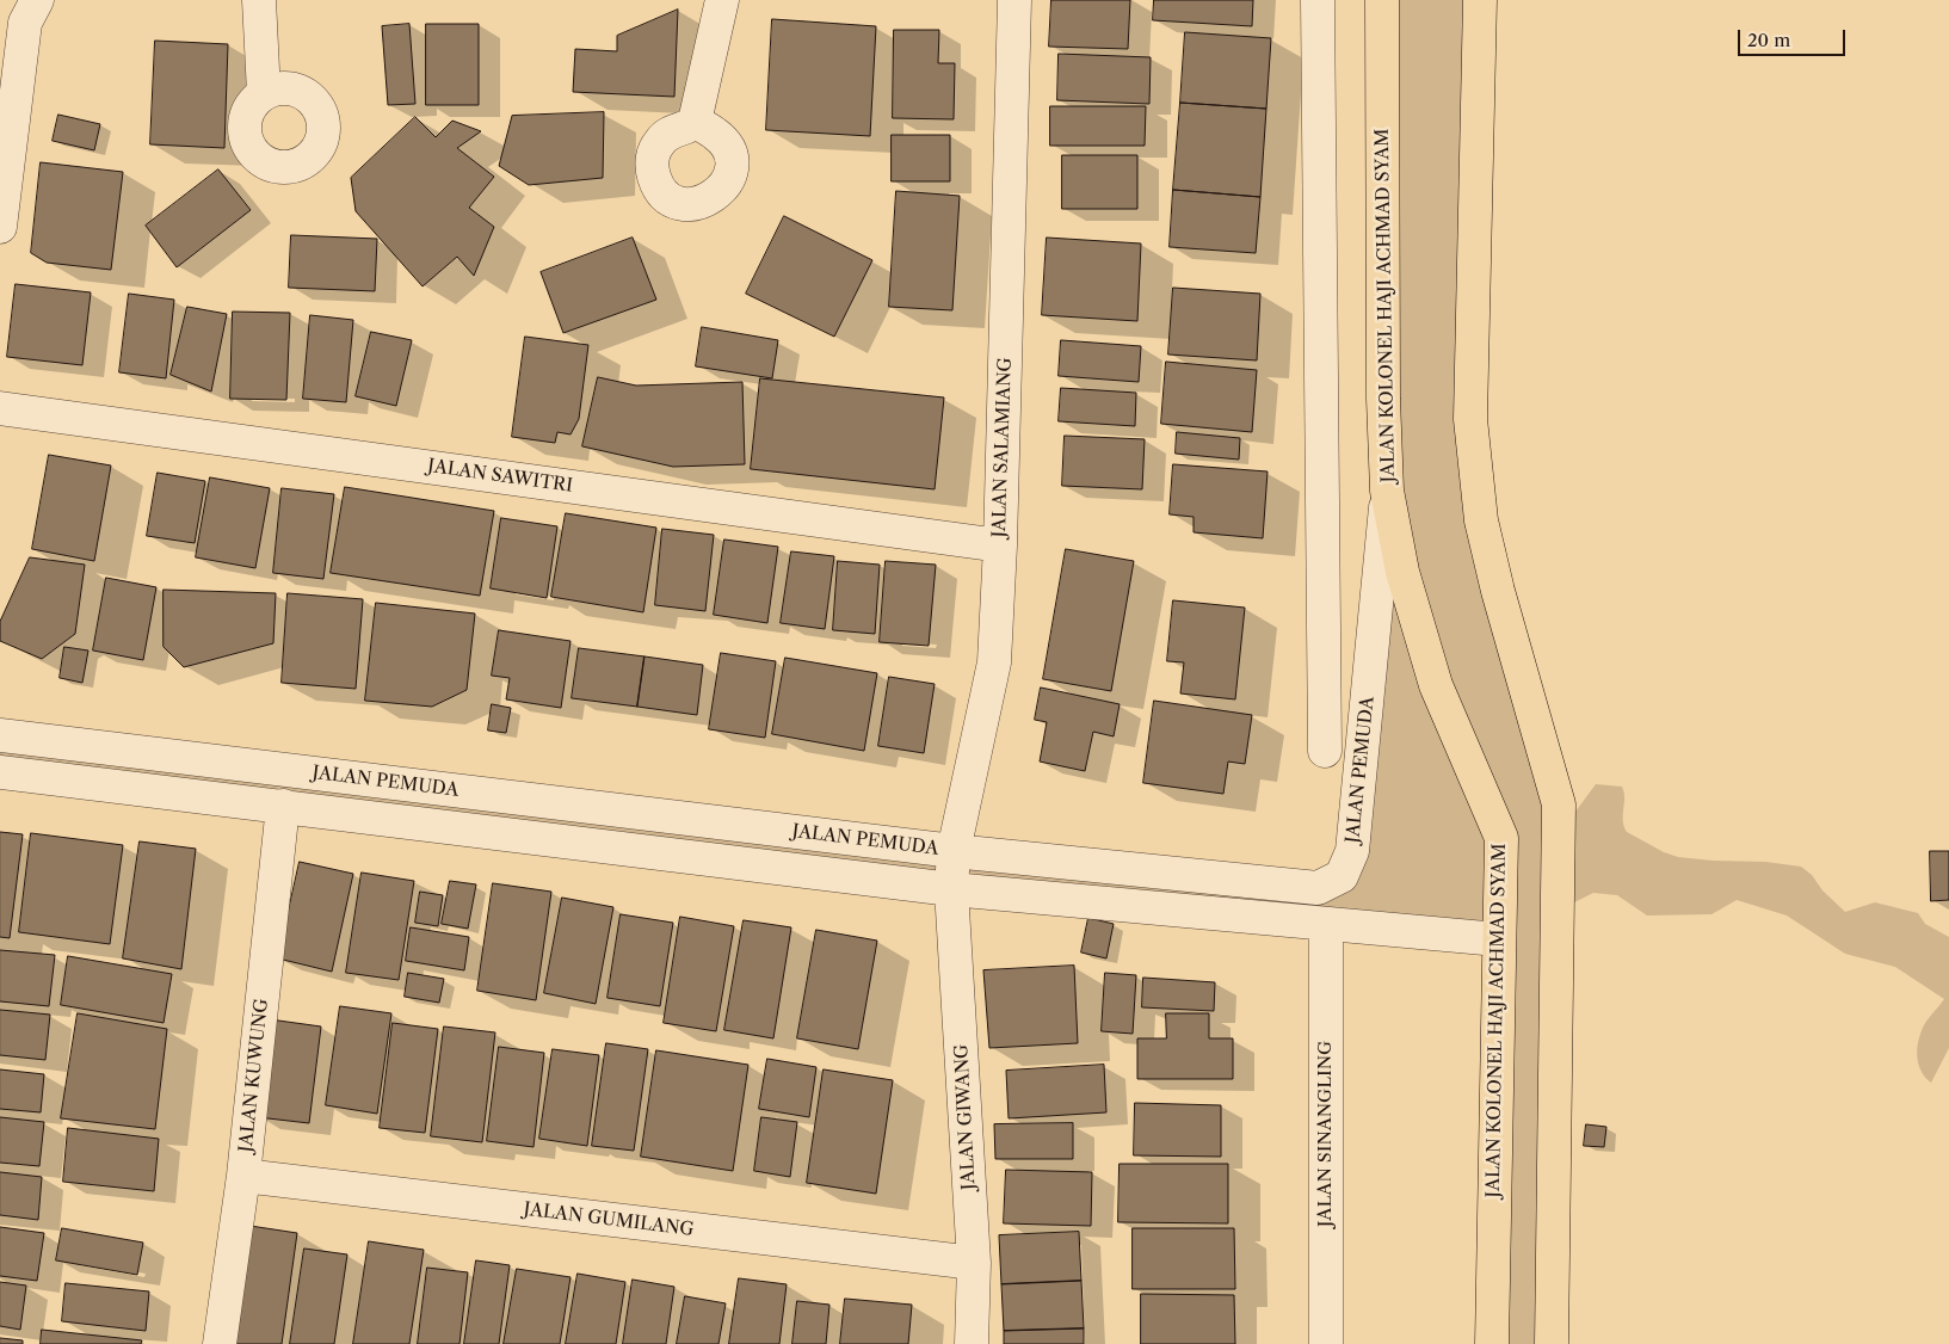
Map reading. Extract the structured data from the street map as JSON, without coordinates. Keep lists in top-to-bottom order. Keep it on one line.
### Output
{"streets":{"main road":["JALAN KOLONEL HAJI ACHMAD SYAM"],"street":["JALAN SALAMIANG","JALAN SAWITRI","JALAN PEMUDA","JALAN KUWUNG","JALAN GIWANG","JALAN SINANGLING","JALAN GUMILANG"]},"crossings":[["JALAN KOLONEL HAJI ACHMAD SYAM","JALAN PEMUDA"],["JALAN SALAMIANG","JALAN SAWITRI"],["JALAN SALAMIANG","JALAN PEMUDA"],["JALAN SALAMIANG","JALAN GIWANG"],["JALAN PEMUDA","JALAN KUWUNG"],["JALAN PEMUDA","JALAN GIWANG"],["JALAN PEMUDA","JALAN SINANGLING"],["JALAN KUWUNG","JALAN GUMILANG"],["JALAN GIWANG","JALAN GUMILANG"]],"scale_bar":"20 m"}
